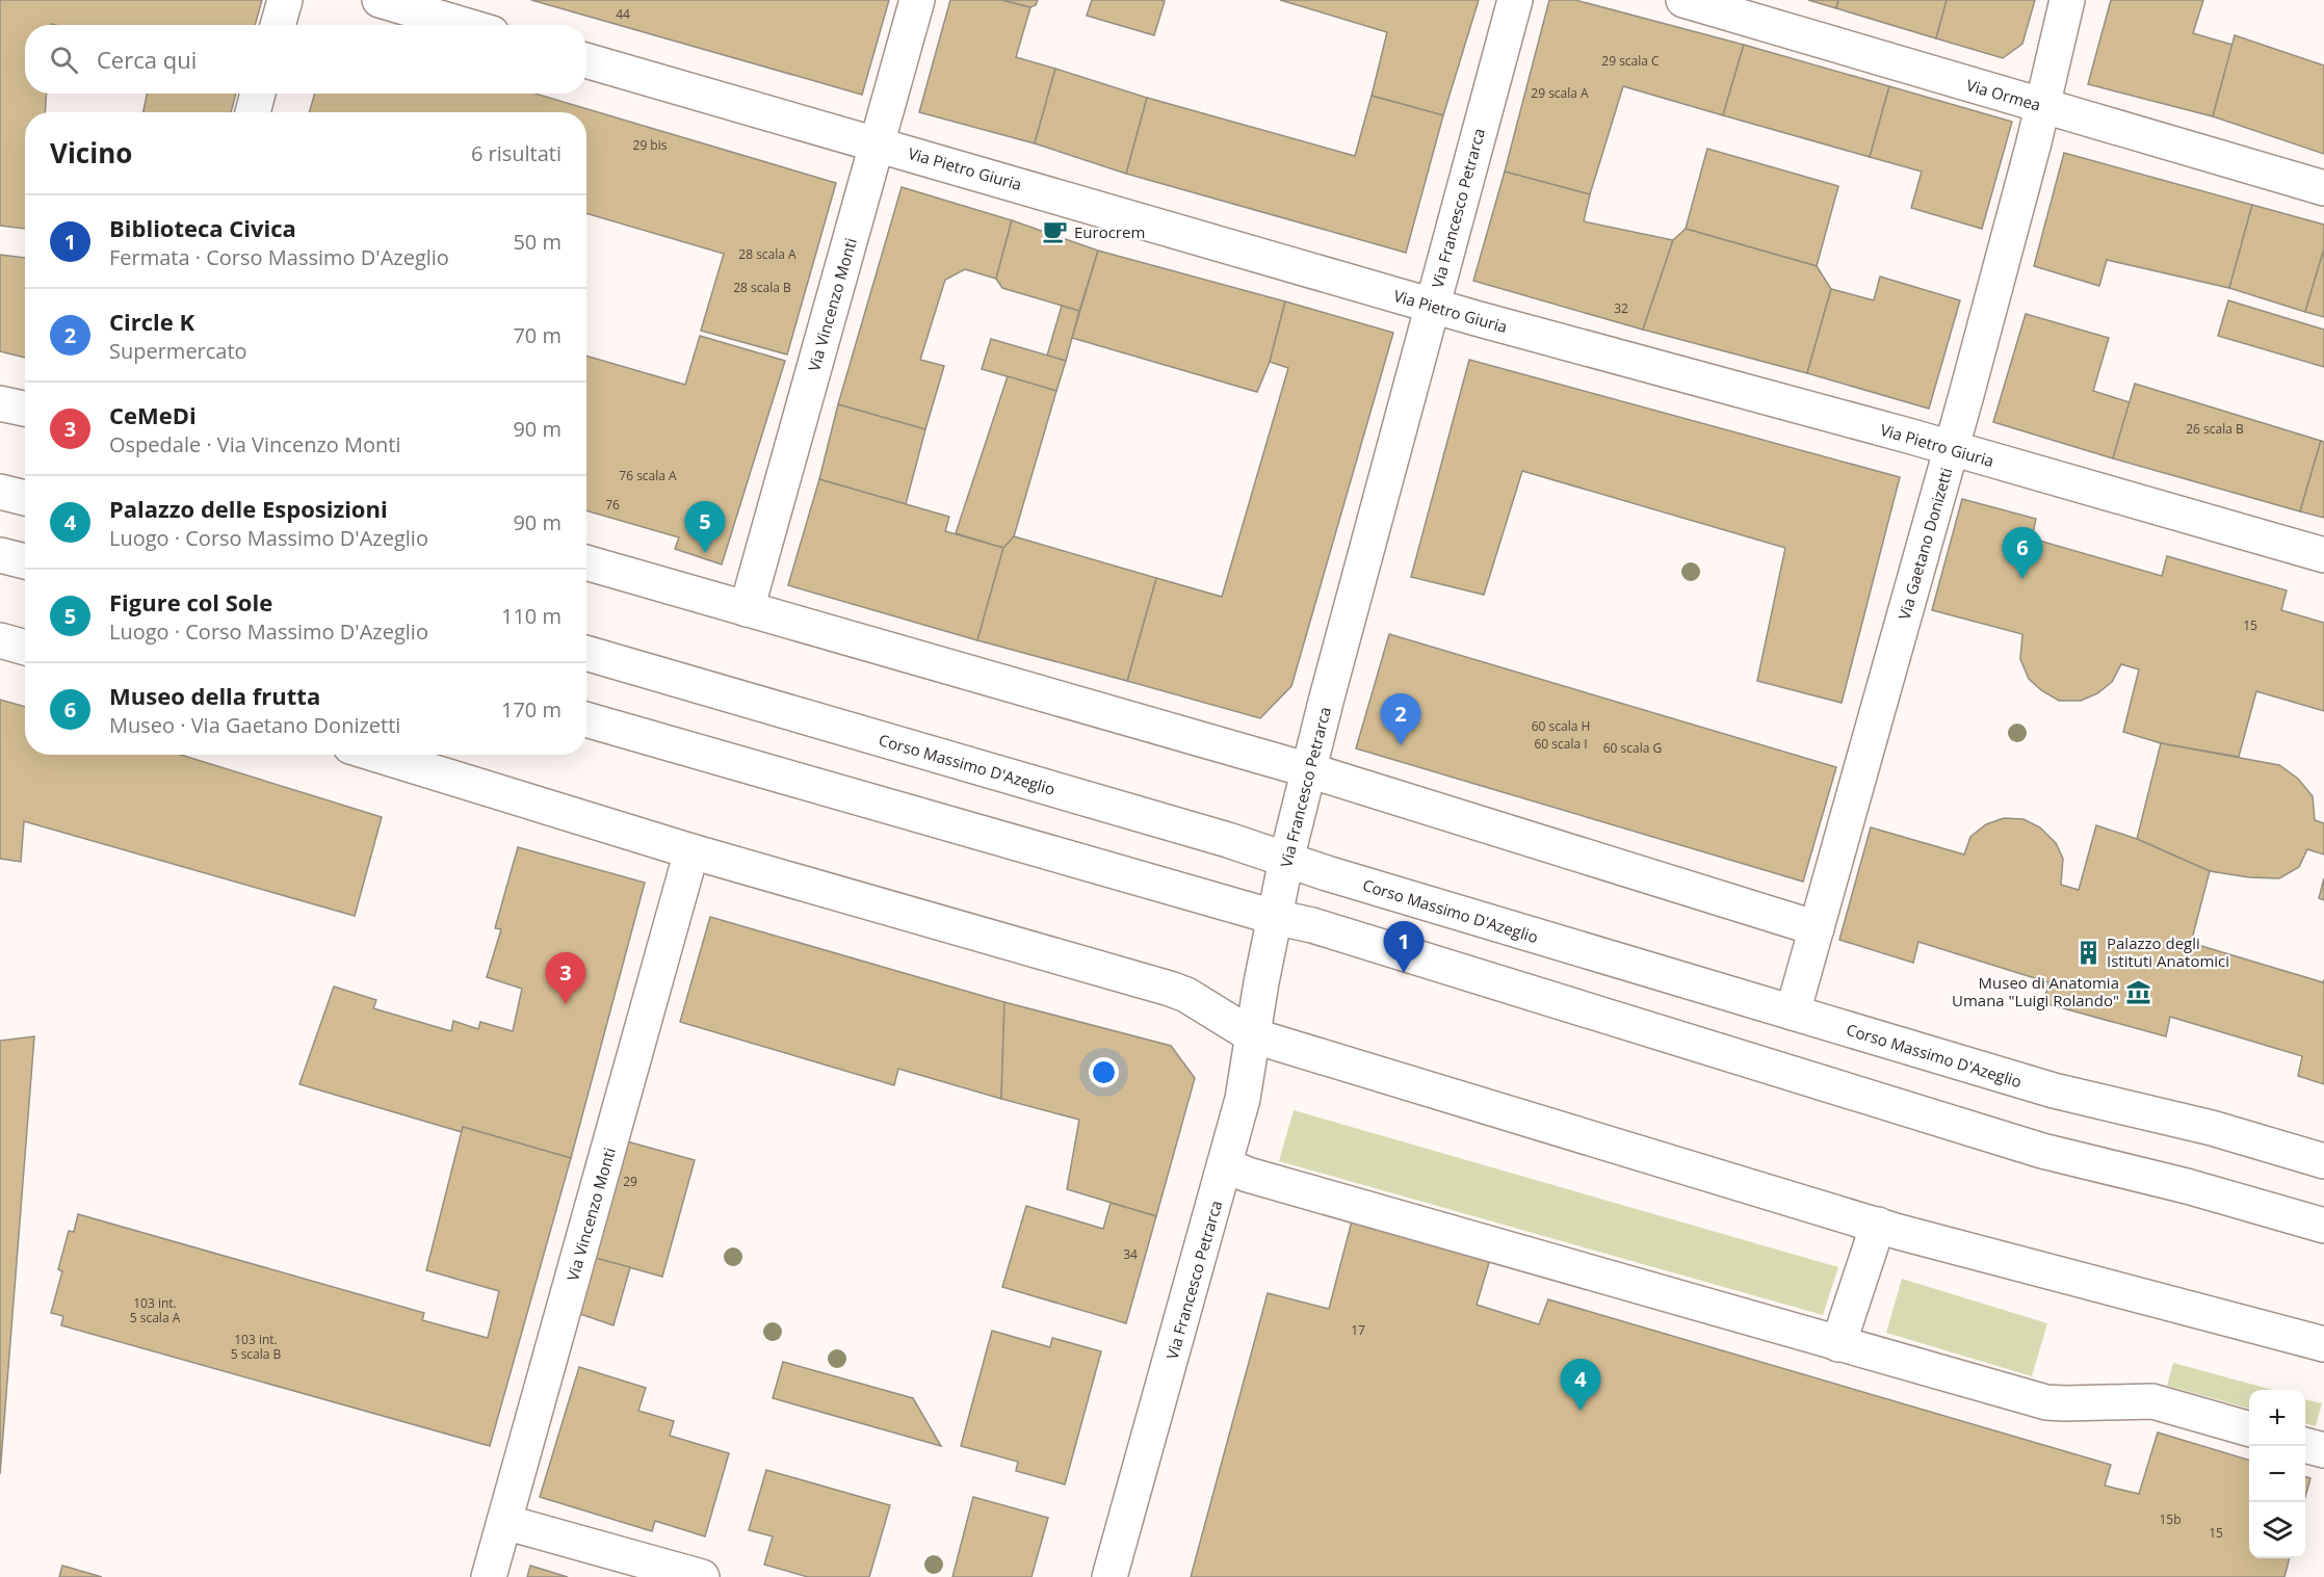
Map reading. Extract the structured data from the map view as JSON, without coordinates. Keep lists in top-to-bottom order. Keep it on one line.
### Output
{"streets":{"street":["Via Ormea","Via Pietro Giuria","Via Francesco Petrarca","Via Vincenzo Monti","Via Gaetano Donizetti","Corso Massimo D'Azeglio"]},"crossings":[["Via Ormea","Via Gaetano Donizetti"],["Via Pietro Giuria","Via Francesco Petrarca"],["Via Pietro Giuria","Via Vincenzo Monti"],["Via Pietro Giuria","Via Gaetano Donizetti"],["Via Francesco Petrarca","Corso Massimo D'Azeglio"],["Via Gaetano Donizetti","Corso Massimo D'Azeglio"]],"places":{"cafe":["Eurocrem"],"building":["Palazzo degli Istituti Anatomici"],"museum":["Museo di Anatomia Umana \"Luigi Rolando\""]},"house_numbers":["44","29 scala C","29 scala A","29 bis","28 scala A","28 scala B","32","26 scala B","76 scala A","76","15","60 scala H","60 scala I","60 scala G","29","34","103 int. 5 scala A","17","103 int. 5 scala B","15b","15"],"page":{"search":"Cerca qui","heading":["Vicino","6 risultati"],"list":[{"mark":"1","name":"Biblioteca Civica","note":"Fermata · Corso Massimo D'Azeglio","value":"50 m"},{"mark":"2","name":"Circle K","note":"Supermercato","value":"70 m"},{"mark":"3","name":"CeMeDi","note":"Ospedale · Via Vincenzo Monti","value":"90 m"},{"mark":"4","name":"Palazzo delle Esposizioni","note":"Luogo · Corso Massimo D'Azeglio","value":"90 m"},{"mark":"5","name":"Figure col Sole","note":"Luogo · Corso Massimo D'Azeglio","value":"110 m"},{"mark":"6","name":"Museo della frutta","note":"Museo · Via Gaetano Donizetti","value":"170 m"}],"pins":["5","6","2","1","3","4"],"map_buttons":["+","−"]}}
